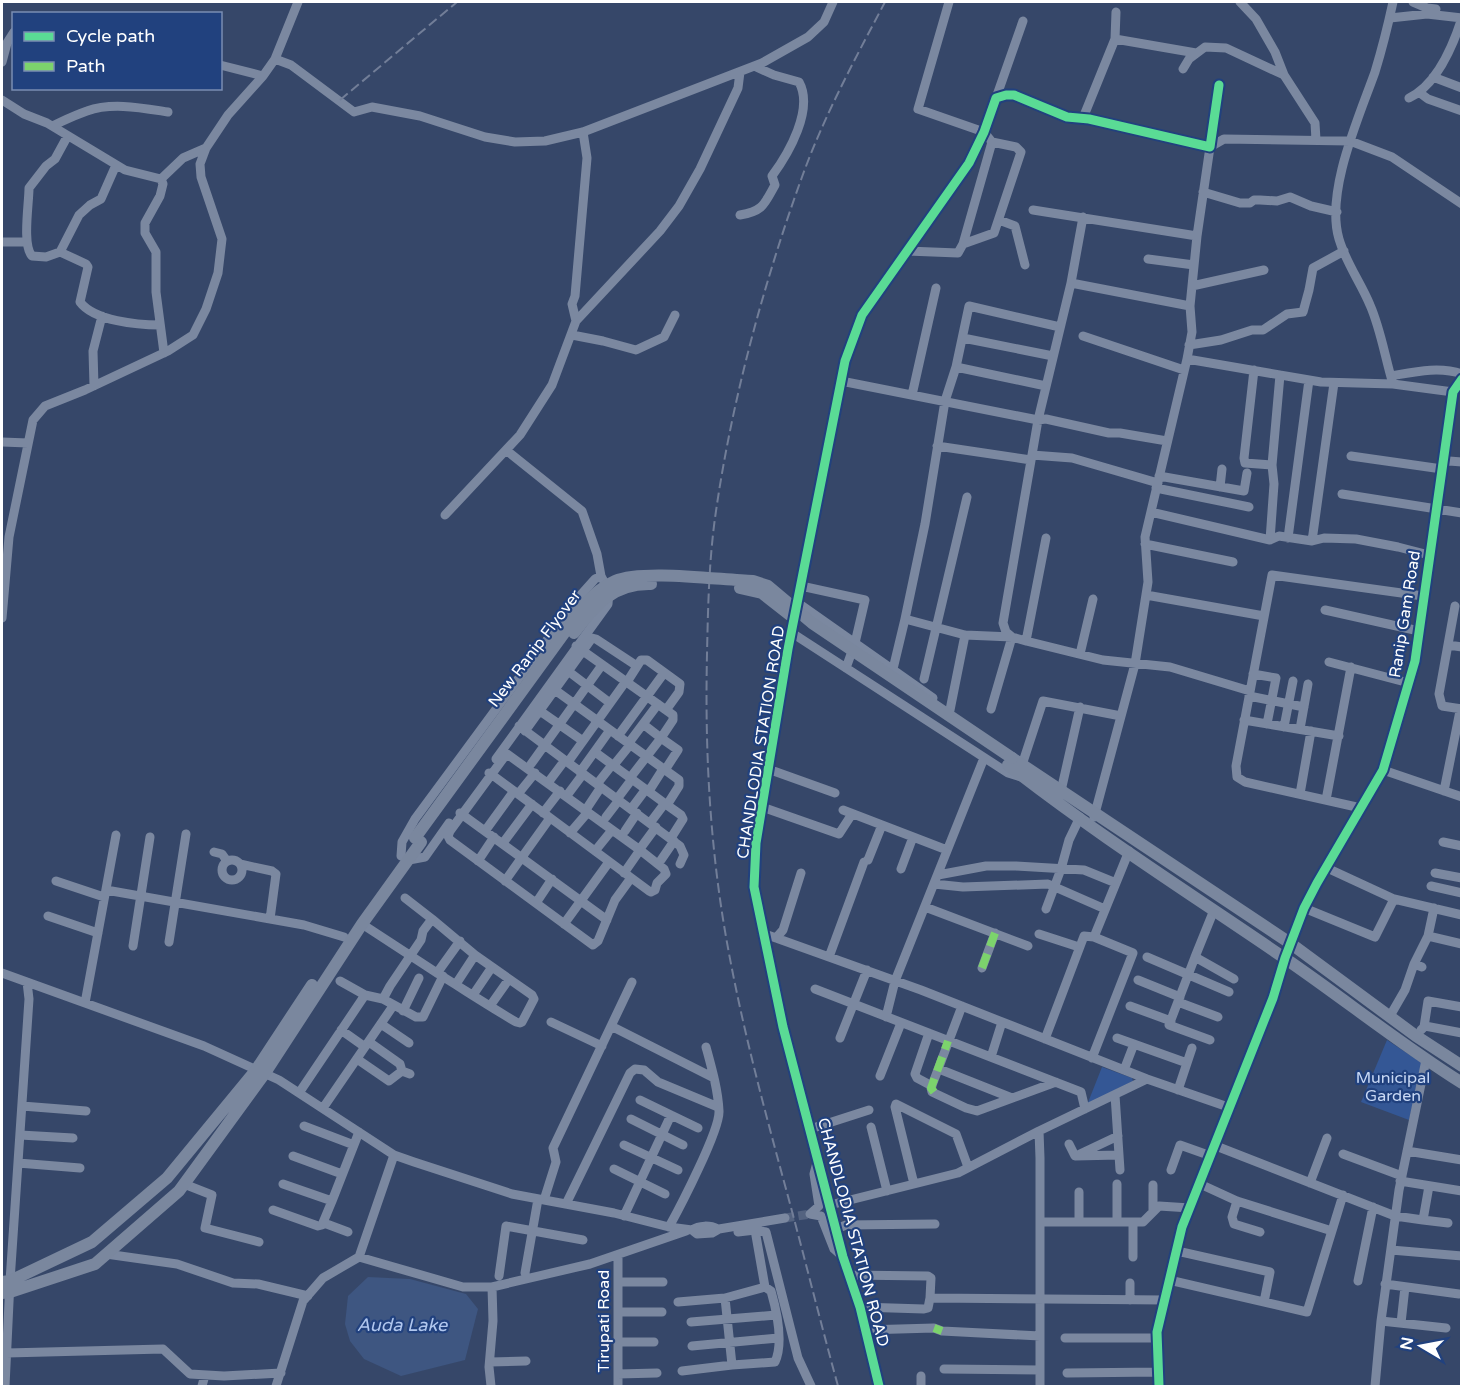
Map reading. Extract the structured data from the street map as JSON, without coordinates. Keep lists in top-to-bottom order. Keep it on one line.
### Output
{"streets":{"main road":["New Ranip Flyover"],"street":["Ranip Gam Road","CHANDLODIA STATION ROAD","Tirupati Road"]},"water":["Auda Lake"],"parks":["Municipal Garden"],"legend":["Cycle path","Path"],"north":"left"}
